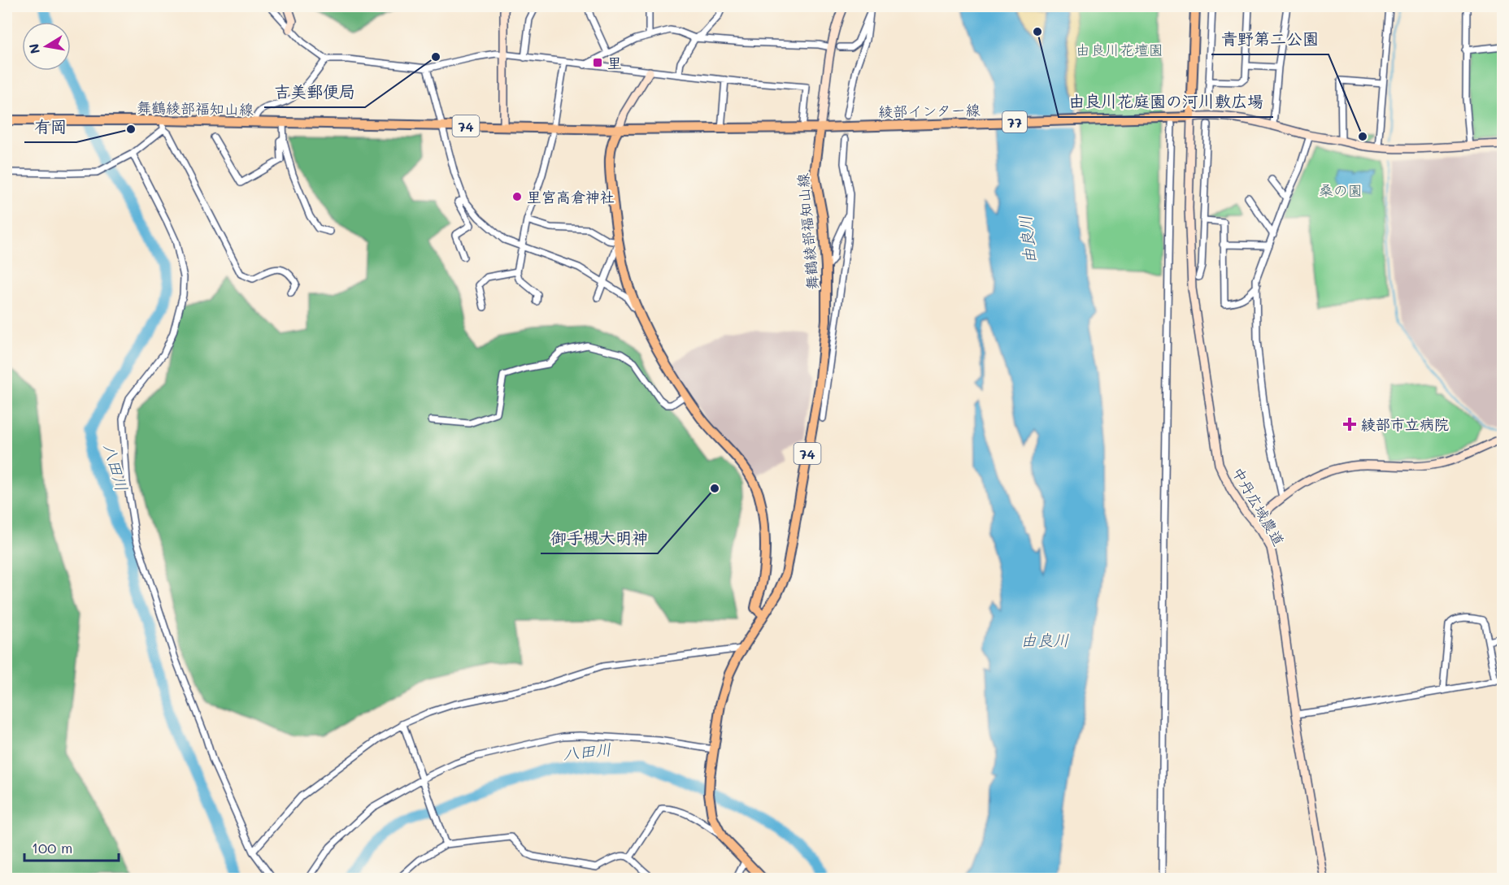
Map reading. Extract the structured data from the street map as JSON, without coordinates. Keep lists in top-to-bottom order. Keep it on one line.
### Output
{"streets":{"main road":["舞鶴綾部福知山線","綾部インター線","77","74"],"street":["中丹広域農道"]},"crossings":[["舞鶴綾部福知山線","綾部インター線"],["綾部インター線","中丹広域農道"]],"water":["由良川","八田川"],"parks":["由良川花壇園","桑の園"],"places":{"other":["由良川花庭園の河川敷広場","吉美郵便局","有岡","青野第二公園","里宮高倉神社","御手槻大明神"],"transit":["里"],"health":["綾部市立病院"]},"scale_bar":"100 m","north":"left"}
